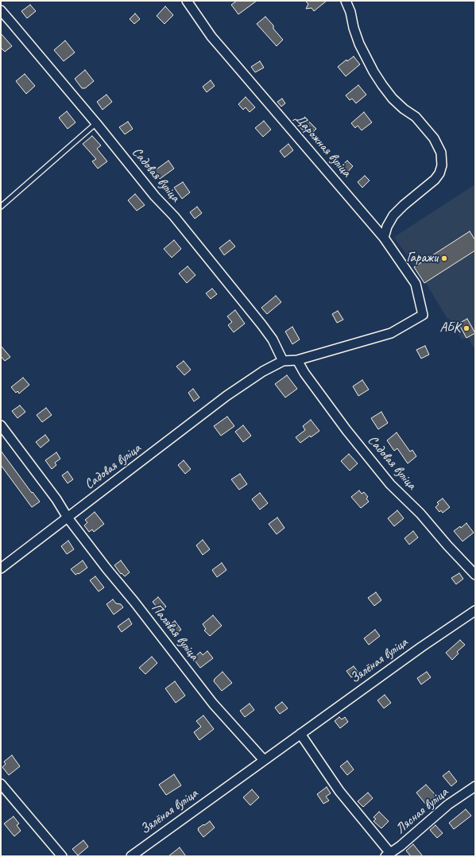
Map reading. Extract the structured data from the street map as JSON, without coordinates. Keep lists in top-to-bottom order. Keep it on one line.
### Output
{"streets":{"street":["Дарожная вуліца","Садовая вуліца","Палявая вуліца","Зялёная вуліца","Лясная вуліца"]},"crossings":[["Дарожная вуліца","Садовая вуліца"],["Садовая вуліца","Палявая вуліца"],["Палявая вуліца","Зялёная вуліца"]],"places":["Гаражи","АБК"]}
